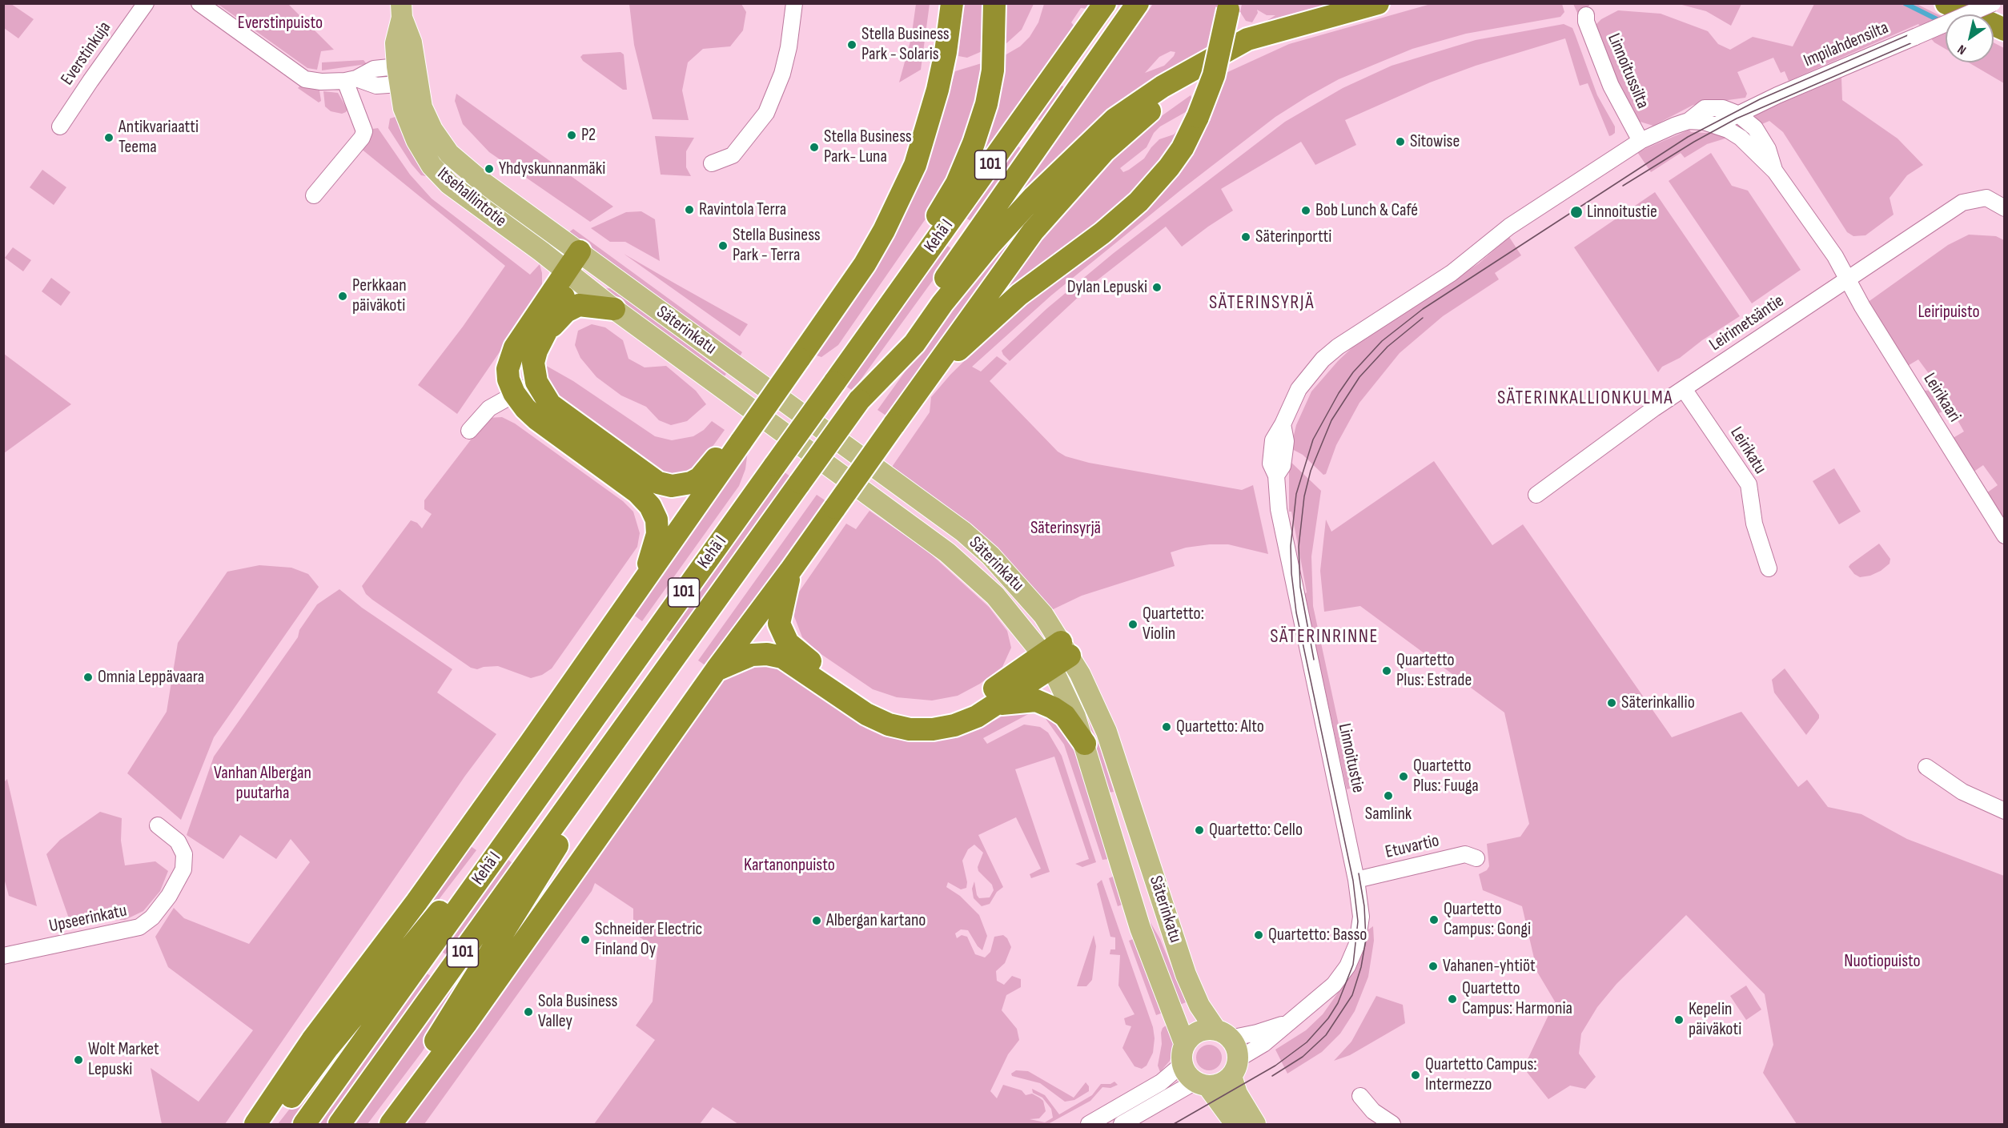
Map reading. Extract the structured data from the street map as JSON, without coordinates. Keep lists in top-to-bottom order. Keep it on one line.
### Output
{"streets":{"highway":["101","Kehä I"],"main road":["Itsehallintotie","Säterinkatu"],"street":["Impilahdensilta","Everstinkuja","Linnoitussilta","Leirimetsäntie","Leirikaari","Leirikatu","Linnoitustie","Etuvartio","Upseerinkatu"]},"crossings":[["Impilahdensilta","Linnoitustie"],["Linnoitussilta","Linnoitustie"],["Itsehallintotie","Säterinkatu"],["Leirimetsäntie","Leirikaari"],["Leirimetsäntie","Leirikatu"],["Leirimetsäntie","Linnoitustie"],["Säterinkatu","Linnoitustie"],["Leirikaari","Linnoitustie"],["Linnoitustie","Etuvartio"]],"districts":["SÄTERINSYRJÄ","SÄTERINKALLIONKULMA","SÄTERINRINNE"],"parks":["Everstinpuisto","Leiripuisto","Säterinsyrjä","Vanhan Albergan puutarha","Kartanonpuisto","Nuotiopuisto"],"places":["Stella Business Park - Solaris","P2","Antikvariaatti Teema","Sitowise","Stella Business Park- Luna","Yhdyskunnanmäki","Ravintola Terra","Bob Lunch & Café","Linnoitustie","Säterinportti","Stella Business Park - Terra","Dylan Lepuski","Perkkaan päiväkoti","Quartetto: Violin","Quartetto Plus: Estrade","Omnia Leppävaara","Säterinkallio","Quartetto: Alto","Quartetto Plus: Fuuga","Samlink","Quartetto: Cello","Quartetto Campus: Gongi","Albergan kartano","Quartetto: Basso","Schneider Electric Finland Oy","Vahanen-yhtiöt","Quartetto Campus: Harmonia","Sola Business Valley","Kepelin päiväkoti","Wolt Market Lepuski","Quartetto Campus: Intermezzo"],"north":"bottom left"}
